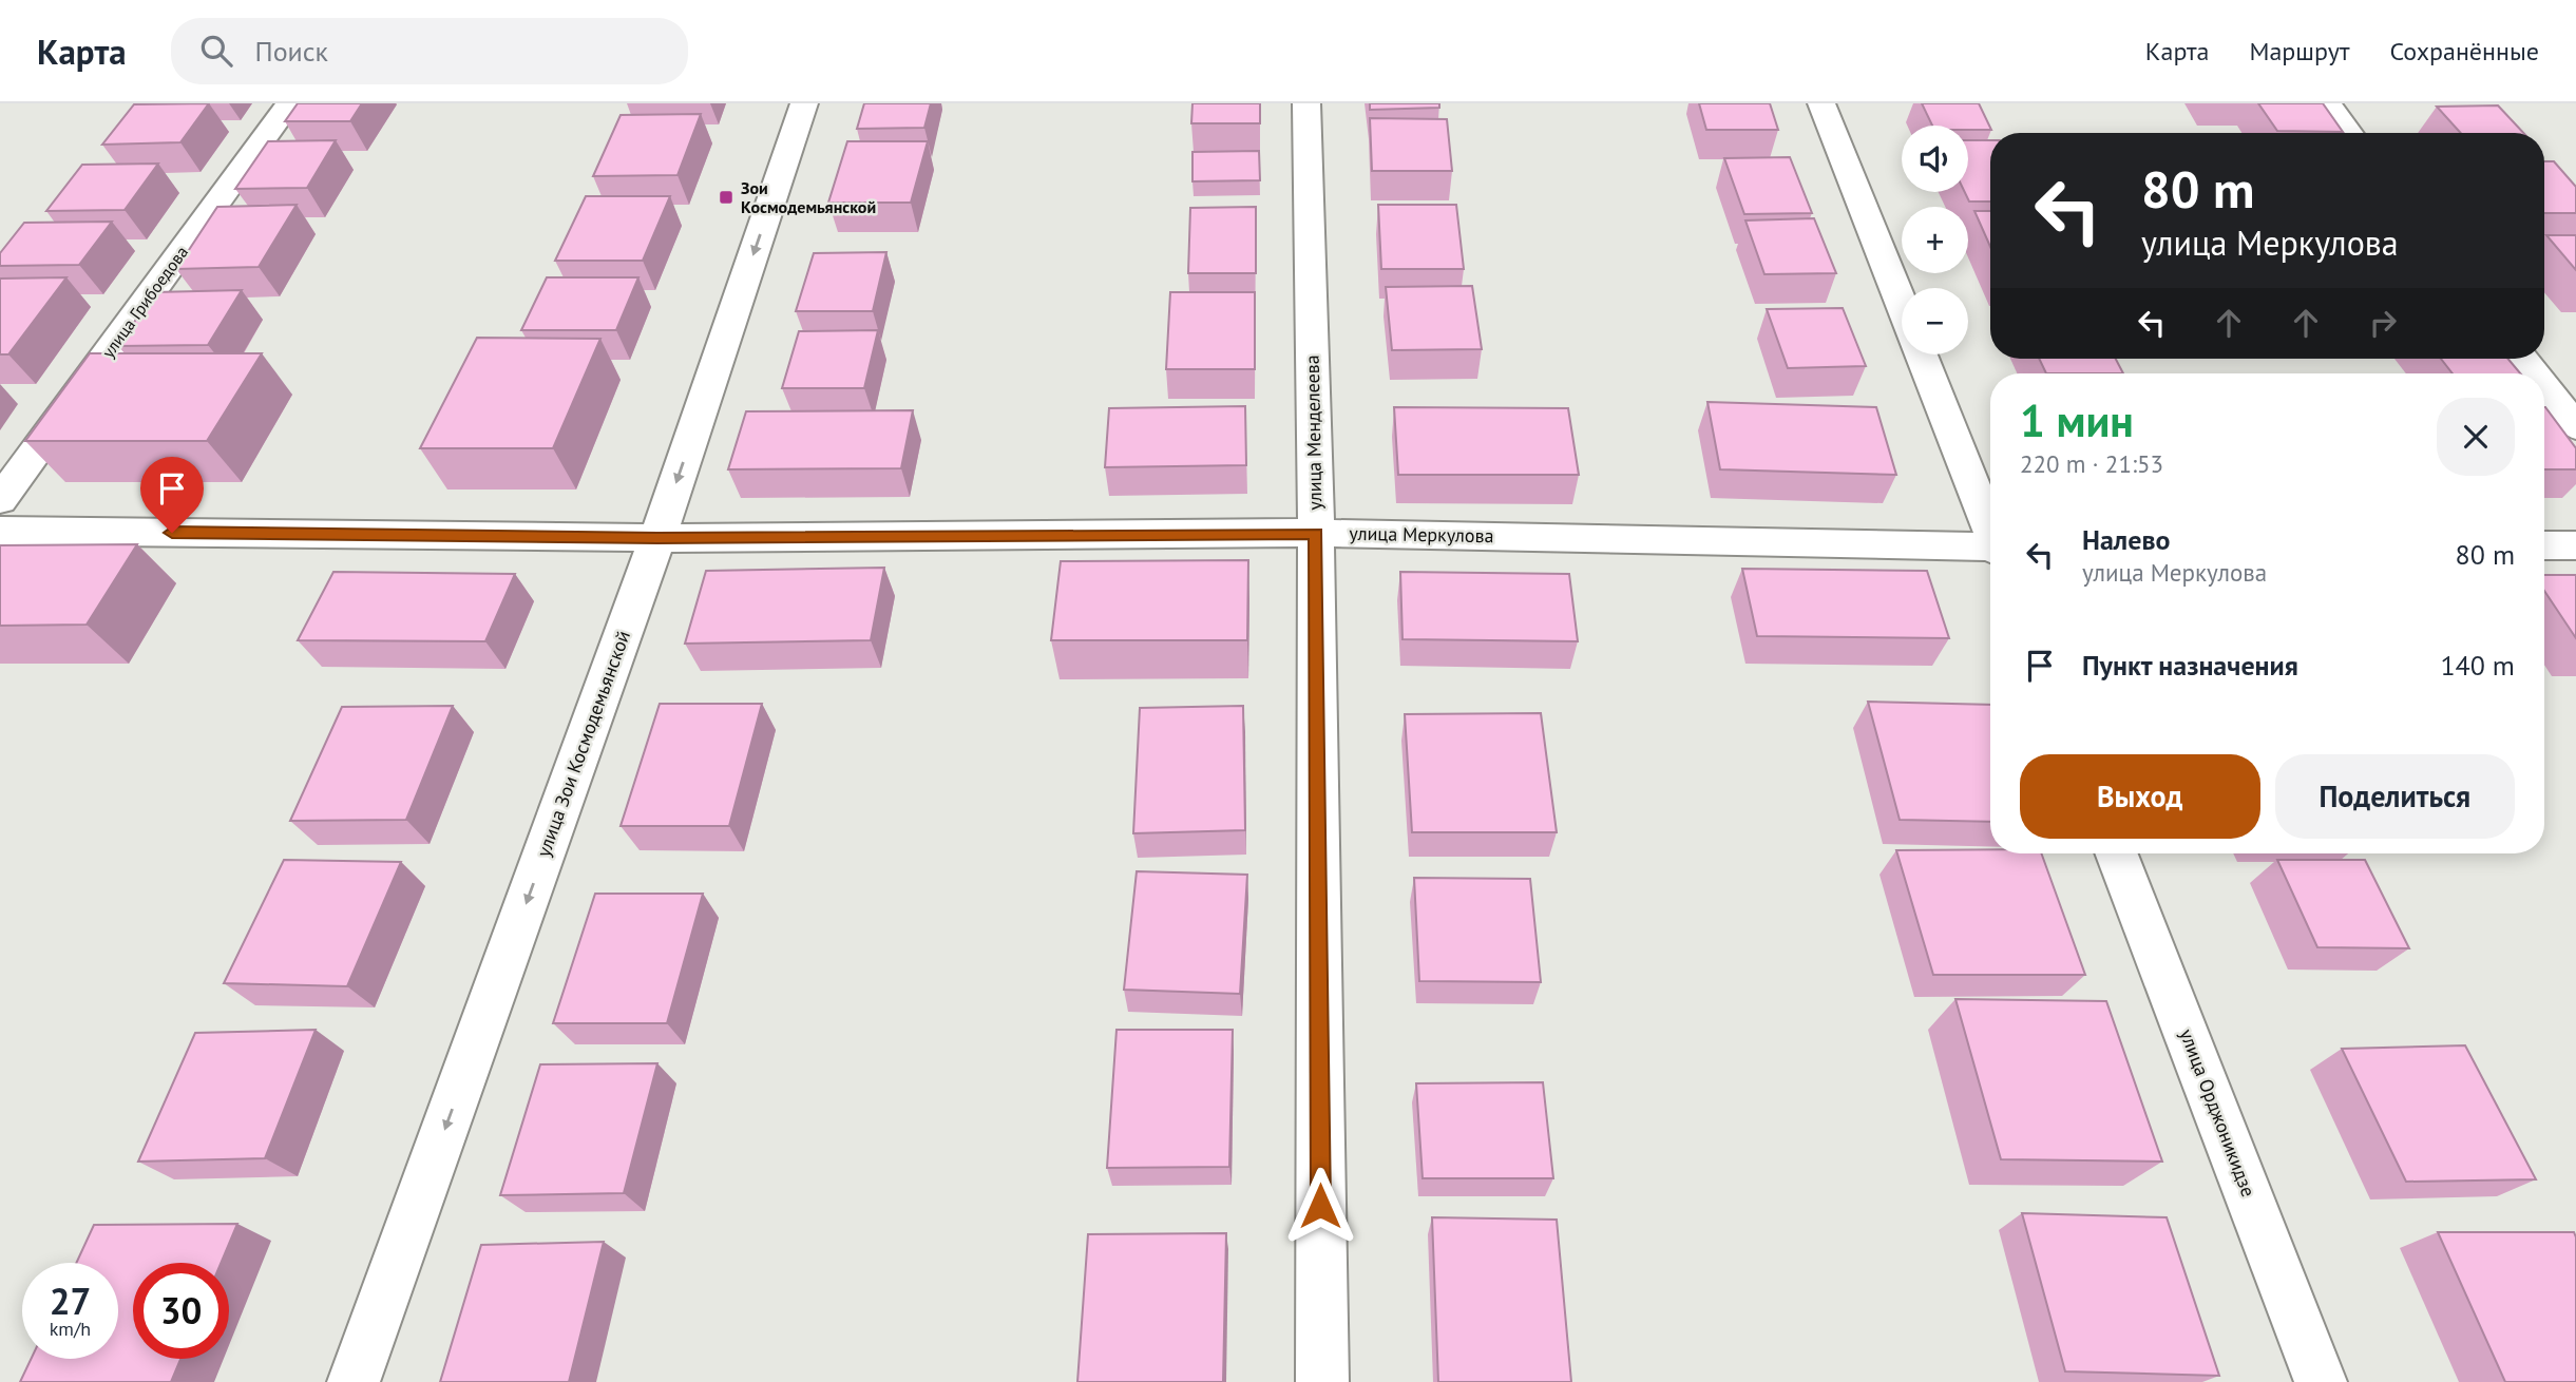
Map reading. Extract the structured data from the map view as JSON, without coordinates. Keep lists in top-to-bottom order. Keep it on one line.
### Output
{"streets":{"street":["улица Грибоедова","улица Менделеева","улица Меркулова","улица Зои Космодемьянской","улица Орджоникидзе"]},"crossings":[["улица Менделеева","улица Меркулова"],["улица Меркулова","улица Зои Космодемьянской"]],"one_way":["улица Зои Космодемьянской"],"places":{"transit":["Зои Космодемьянской"]},"page":{"header":"Карта","search":"Поиск","nav":["Карта","Маршрут","Сохранённые"],"map_buttons":["+","−"],"turn":["80 m","улица Меркулова"],"heading":["1 мин","220 m · 21:53"],"list":[{"name":"Налево","note":"улица Меркулова","value":"80 m"},{"name":"Пункт назначения","value":"140 m"}],"buttons":["Выход","Поделиться"],"speed":"27 km/h","limit":"30"}}
